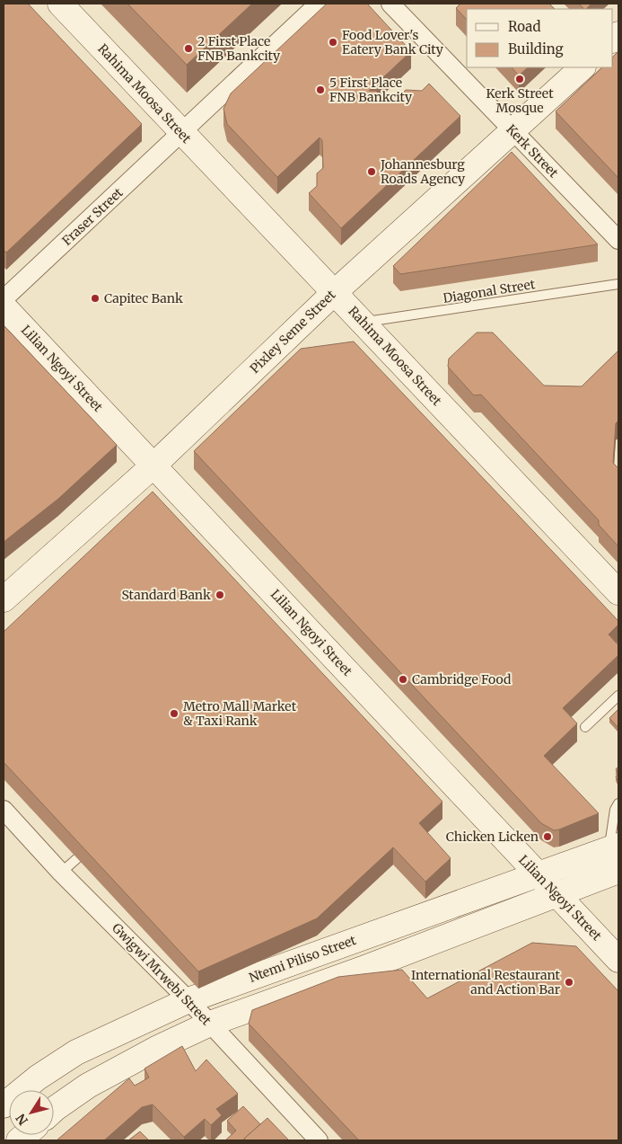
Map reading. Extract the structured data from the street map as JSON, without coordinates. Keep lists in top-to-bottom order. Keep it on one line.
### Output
{"streets":{"street":["Rahima Moosa Street","Kerk Street","Fraser Street","Pixley Seme Street","Lilian Ngoyi Street","Ntemi Piliso Street","Gwigwi Mrwebi Street"],"lane":["Diagonal Street"]},"crossings":[["Rahima Moosa Street","Fraser Street"],["Rahima Moosa Street","Diagonal Street"],["Rahima Moosa Street","Pixley Seme Street"],["Kerk Street","Pixley Seme Street"],["Pixley Seme Street","Lilian Ngoyi Street"],["Lilian Ngoyi Street","Ntemi Piliso Street"],["Ntemi Piliso Street","Gwigwi Mrwebi Street"]],"places":["Food Lover's Eatery Bank City","2 First Place FNB Bankcity","Kerk Street Mosque","5 First Place FNB Bankcity","Johannesburg Roads Agency","Capitec Bank","Standard Bank","Cambridge Food","Metro Mall Market & Taxi Rank","Chicken Licken","International Restaurant and Action Bar"],"legend":["Road","Building"],"north":"bottom left"}
